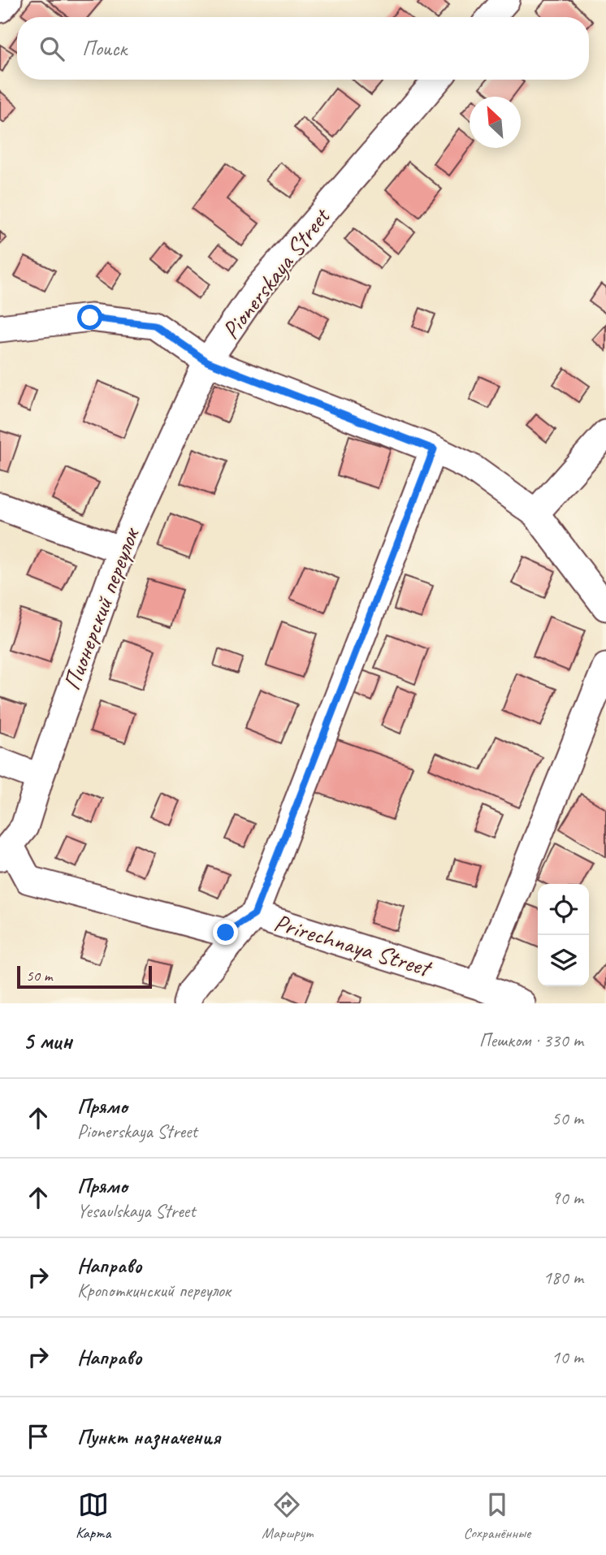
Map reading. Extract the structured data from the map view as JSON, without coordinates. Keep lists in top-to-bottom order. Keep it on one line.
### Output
{"streets":{"street":["Pionerskaya Street","Пионерский переулок","Prirechnaya Street"]},"crossings":[["Pionerskaya Street","Пионерский переулок"]],"scale_bar":"50 m","north":"top left","page":{"search":"Поиск","scale":"50 m","heading":["5 мин","Пешком · 330 m"],"list":[["Прямо","Pionerskaya Street","50 m"],["Прямо","Yesaulskaya Street","90 m"],["Направо","Кропоткинский переулок","180 m"],["Направо","10 m"],"Пункт назначения"],"nav":["Карта","Маршрут","Сохранённые"]}}
